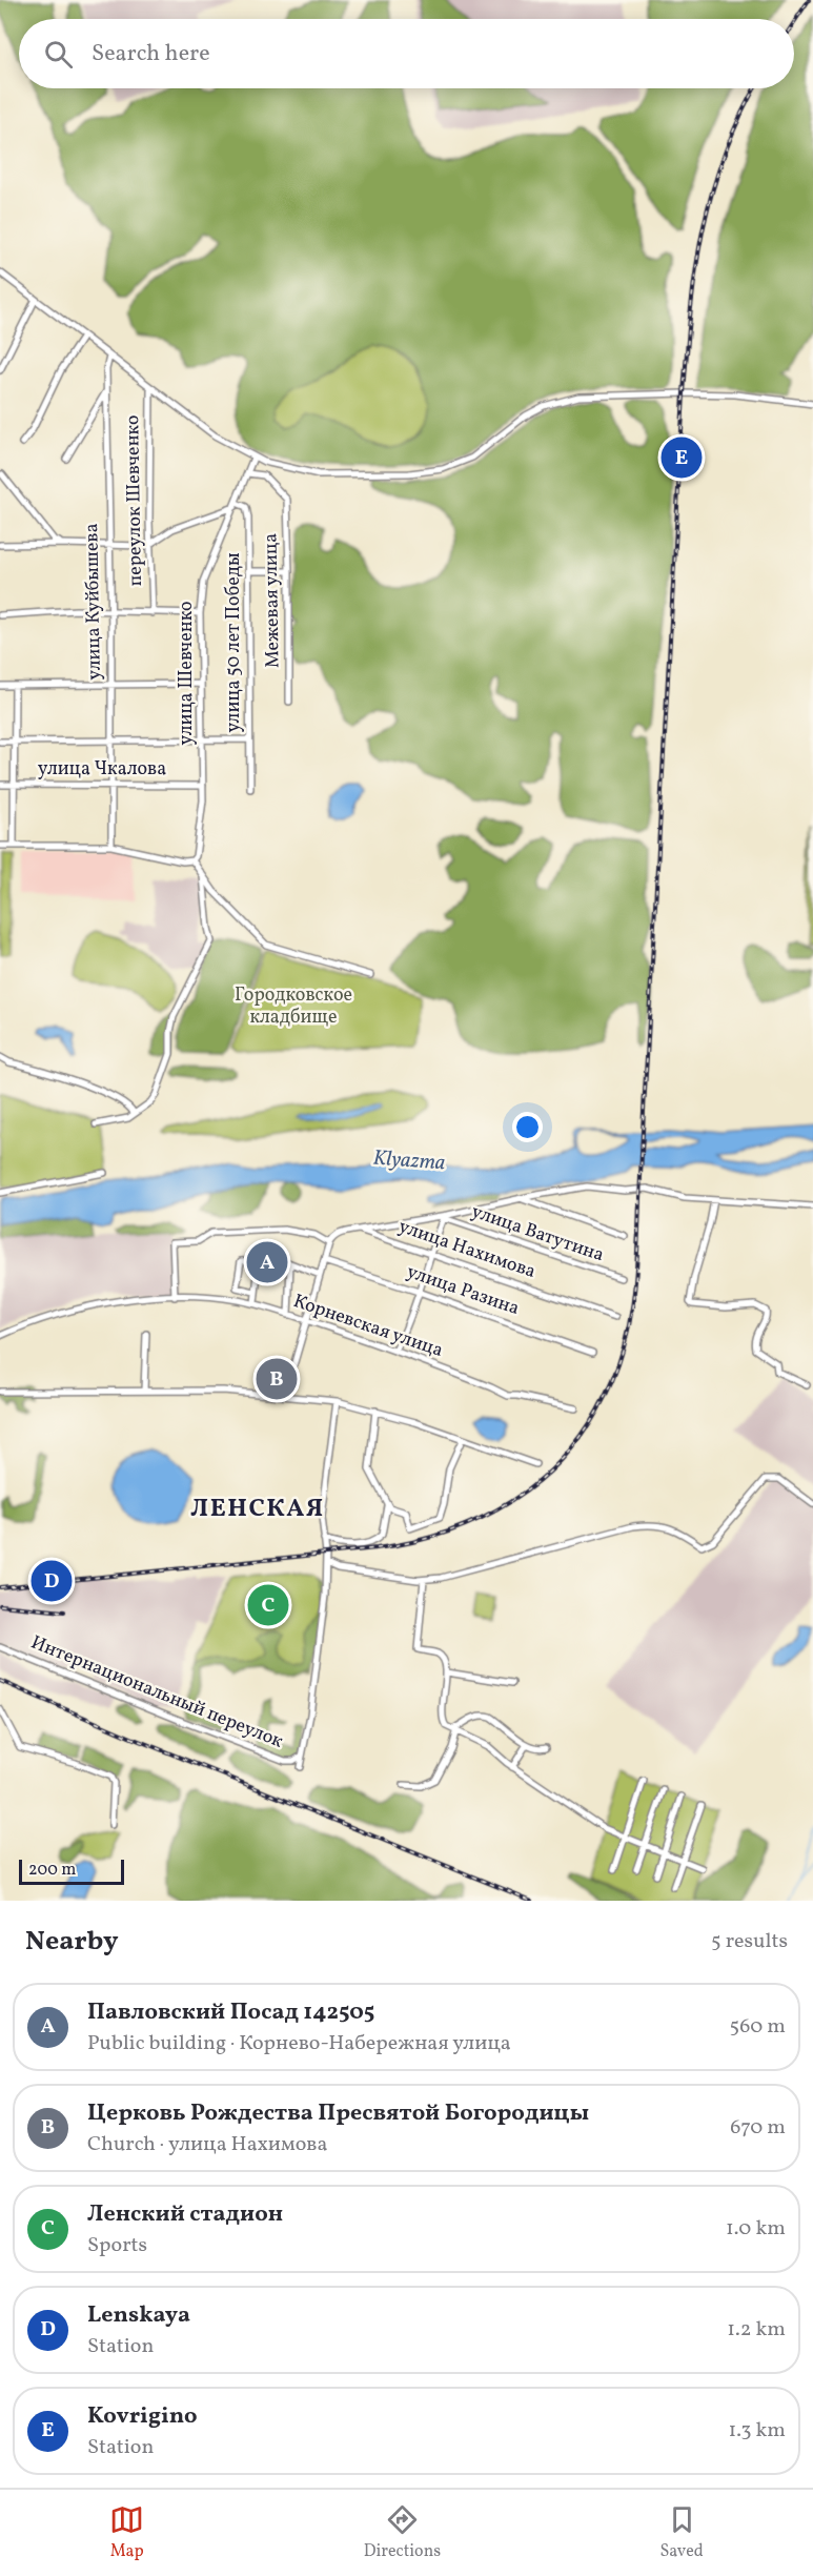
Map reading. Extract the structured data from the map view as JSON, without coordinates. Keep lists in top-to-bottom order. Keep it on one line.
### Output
{"streets":{"street":["переулок Шевченко","Межевая улица","улица Куйбышева","улица 50 лет Победы","улица Шевченко","улица Чкалова","улица Ватутина","улица Нахимова","улица Разина","Корневская улица","Интернациональный переулок"]},"crossings":[["Межевая улица","улица Шевченко"],["улица Куйбышева","улица Чкалова"],["улица 50 лет Победы","улица Шевченко"],["улица Шевченко","улица Чкалова"]],"districts":["ЛЕНСКАЯ"],"water":["Klyazma"],"parks":["Городковское кладбище"],"scale_bar":"200 m","page":{"search":"Search here","pins":["E","A","B","D","C"],"scale":"200 m","heading":["Nearby","5 results"],"list":[{"mark":"A","name":"Павловский Посад 142505","note":"Public building · Корнево-Набережная улица","value":"560 m"},{"mark":"B","name":"Церковь Рождества Пресвятой Богородицы","note":"Church · улица Нахимова","value":"670 m"},{"mark":"C","name":"Ленский стадион","note":"Sports","value":"1.0 km"},{"mark":"D","name":"Lenskaya","note":"Station","value":"1.2 km"},{"mark":"E","name":"Kovrigino","note":"Station","value":"1.3 km"}],"nav":["Map","Directions","Saved"]}}
